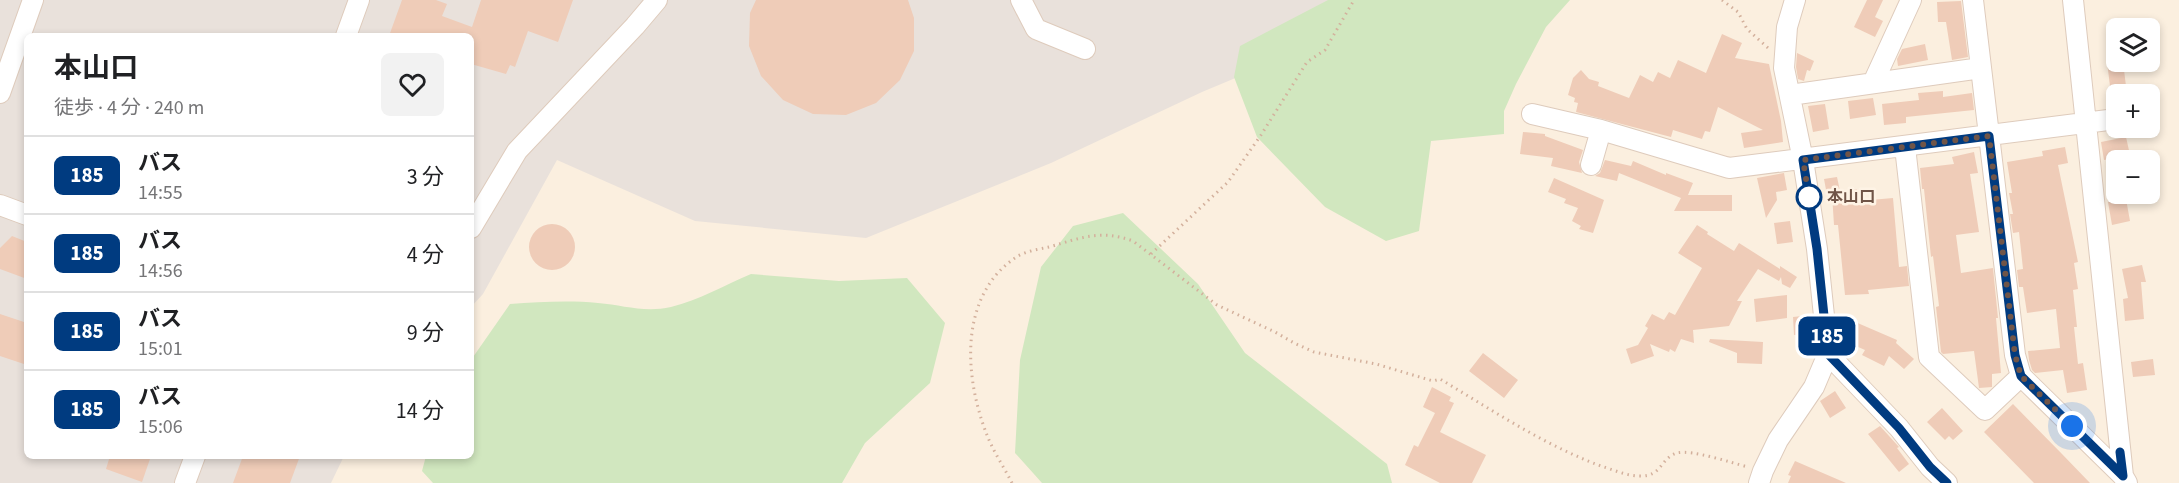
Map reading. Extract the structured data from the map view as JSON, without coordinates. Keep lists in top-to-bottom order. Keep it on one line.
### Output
{"places":["本山口"],"lines":["bus line 185"],"page":{"on_map":"185","map_buttons":["+","−"],"heading":["本山口","徒歩 · 4 分 · 240 m"],"list":[{"mark":"185","name":"バス","note":"14:55","value":"3 分"},{"mark":"185","name":"バス","note":"14:56","value":"4 分"},{"mark":"185","name":"バス","note":"15:01","value":"9 分"},{"mark":"185","name":"バス","note":"15:06","value":"14 分"}]}}
